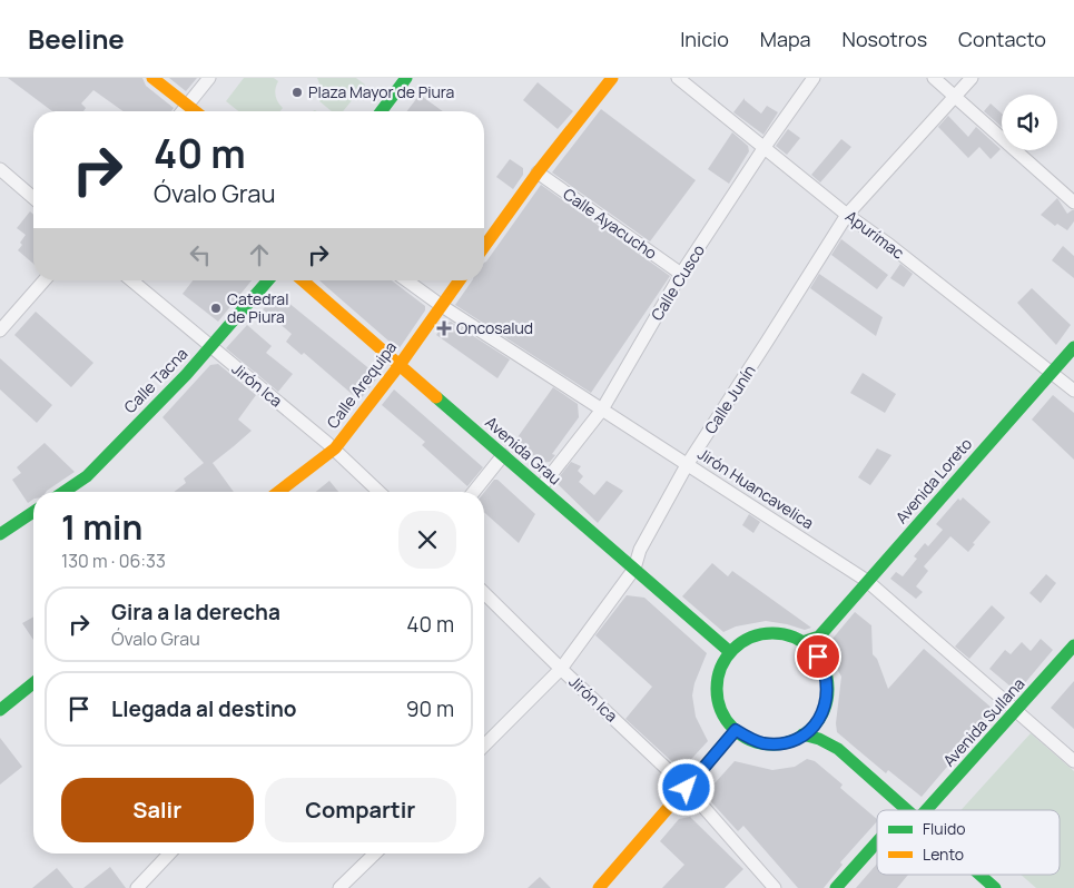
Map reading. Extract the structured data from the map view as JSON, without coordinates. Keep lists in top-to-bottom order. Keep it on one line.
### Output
{"streets":{"street":["Calle Ayacucho","Apurímac","Calle Cusco","Calle Tacna","Jirón Ica","Calle Arequipa","Calle Junín","Avenida Grau","Avenida Loreto","Jirón Huancavelica","Avenida Sullana"]},"crossings":[["Calle Ayacucho","Calle Cusco"],["Apurímac","Calle Cusco"],["Apurímac","Calle Junín"],["Apurímac","Avenida Loreto"],["Calle Cusco","Avenida Grau"],["Calle Cusco","Jirón Huancavelica"],["Calle Tacna","Jirón Ica"],["Jirón Ica","Calle Arequipa"],["Jirón Ica","Calle Junín"],["Calle Arequipa","Avenida Grau"],["Calle Arequipa","Jirón Huancavelica"],["Calle Junín","Avenida Grau"],["Calle Junín","Jirón Huancavelica"],["Avenida Loreto","Jirón Huancavelica"],["Jirón Huancavelica","Avenida Sullana"]],"places":{"other":["Plaza Mayor de Piura","Catedral de Piura"],"health":["Oncosalud"]},"legend":["Fluido","Lento"],"page":{"header":"Beeline","nav":["Inicio","Mapa","Nosotros","Contacto"],"turn":["40 m","Óvalo Grau"],"heading":["1 min","130 m · 06:33"],"list":[{"name":"Gira a la derecha","note":"Óvalo Grau","value":"40 m"},{"name":"Llegada al destino","value":"90 m"}],"buttons":["Salir","Compartir"]}}
